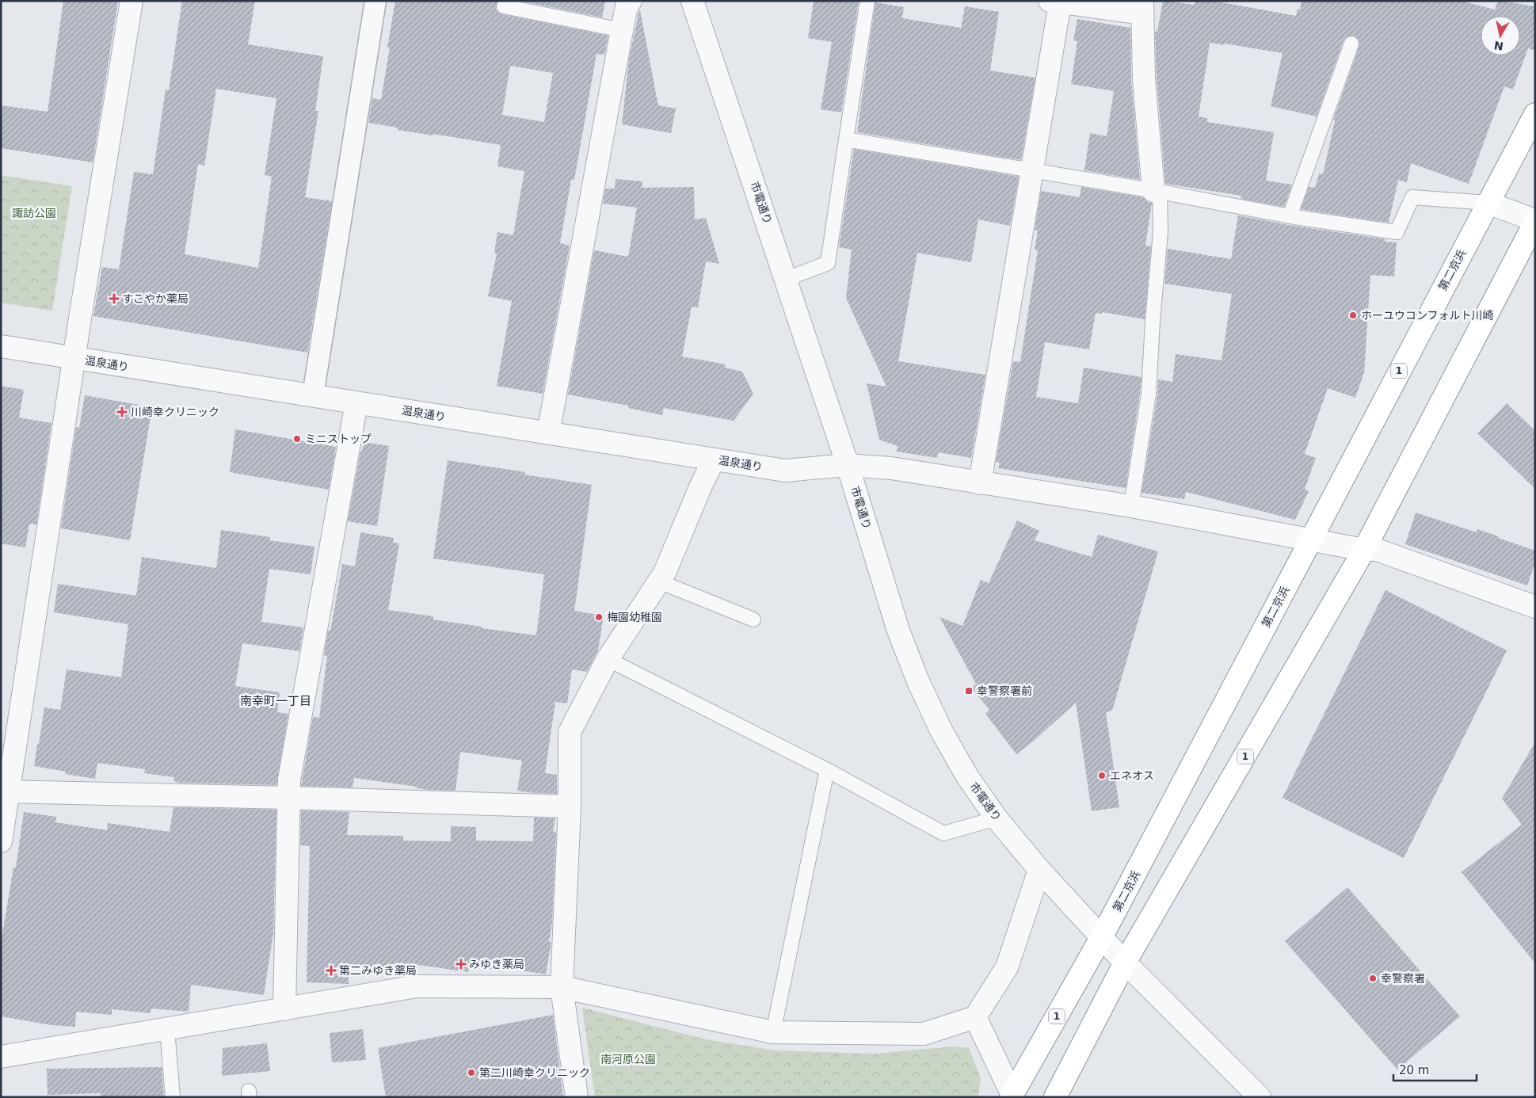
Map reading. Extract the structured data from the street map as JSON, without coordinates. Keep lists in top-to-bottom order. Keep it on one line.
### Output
{"streets":{"highway":["第二京浜","1"],"street":["市電通り","温泉通り"]},"crossings":[["市電通り","第二京浜"],["市電通り","温泉通り"],["市電通り","1"],["第二京浜","温泉通り"],["温泉通り","1"]],"districts":["南幸町一丁目"],"parks":["諏訪公園","南河原公園"],"places":{"health":["すこやか薬局","川崎幸クリニック","みゆき薬局","第二みゆき薬局"],"other":["ホーユウコンフォルト川崎","ミニストップ","梅園幼稚園","エネオス","幸警察署","第二川崎幸クリニック"],"transit":["幸警察署前"]},"scale_bar":"20 m","north":"bottom"}
